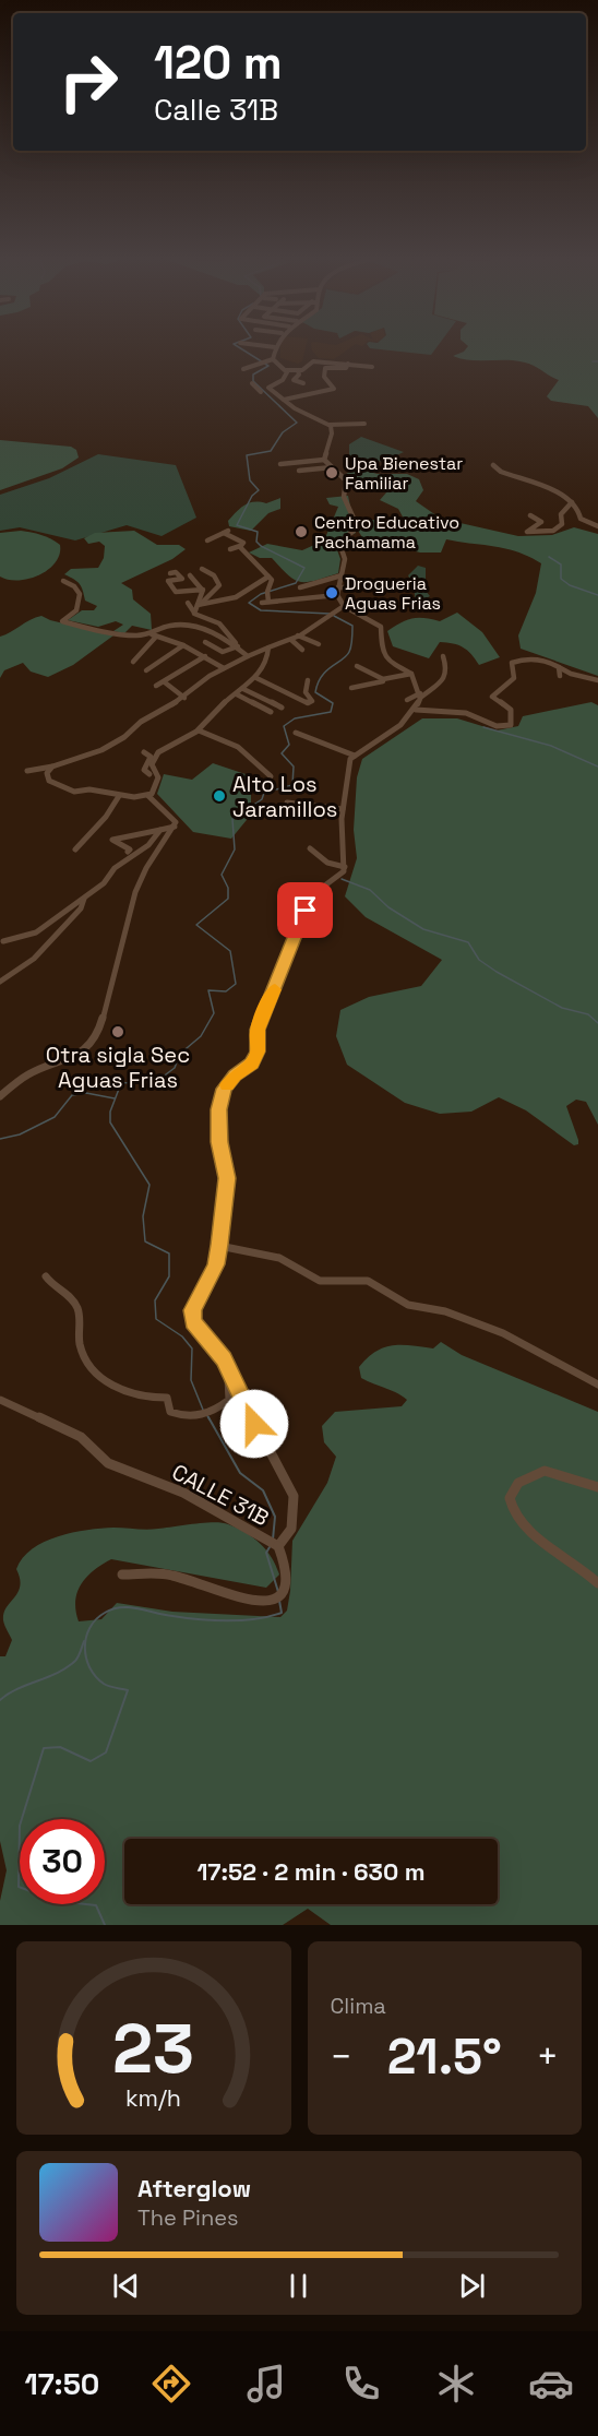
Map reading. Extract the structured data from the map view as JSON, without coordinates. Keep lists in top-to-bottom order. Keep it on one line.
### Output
{"streets":{"street":["CALLE 31B"]},"places":["Upa Bienestar Familiar","Centro Educativo Pachamama","Drogueria Aguas Frias","Alto Los Jaramillos","Otra sigla Sec Aguas Frias"],"page":{"turn":["120 m","Calle 31B"],"limit":"30","trip":"17:52 · 2 min · 630 m","tile":"Clima","heat":["−","21.5°","+"],"song":["Afterglow","The Pines"],"tabs":"17:50","gauge":["23","km/h"]}}
